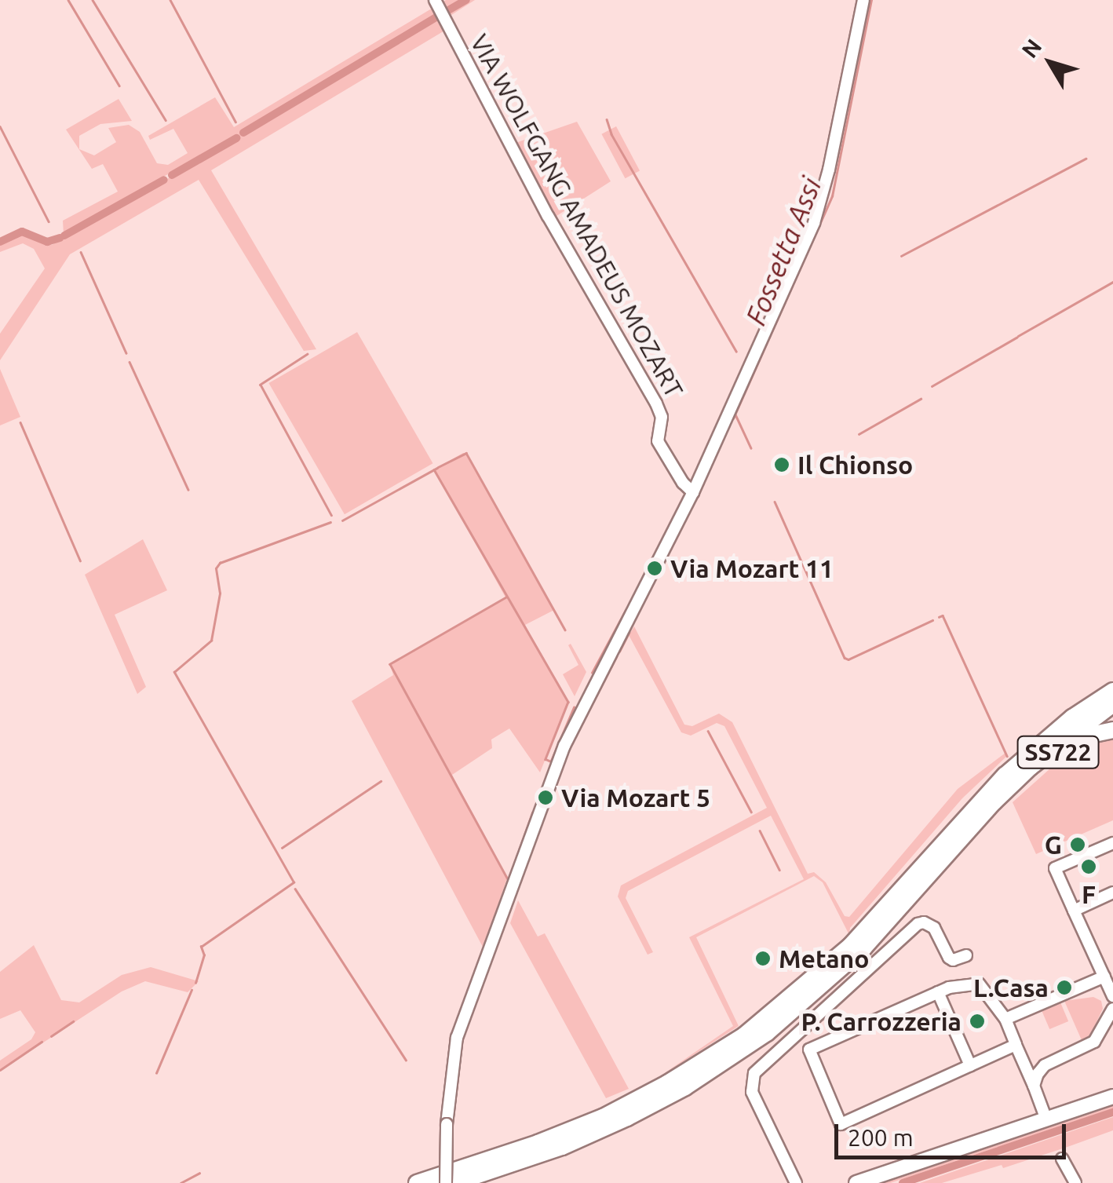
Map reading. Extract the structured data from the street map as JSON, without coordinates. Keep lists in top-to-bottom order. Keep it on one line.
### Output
{"streets":{"highway":["SS722"],"street":["VIA WOLFGANG AMADEUS MOZART"]},"water":["Fossetta Assi"],"places":["Il Chionso","Via Mozart 11","Via Mozart 5","G","F","Metano","L.Casa","P. Carrozzeria"],"scale_bar":"200 m","north":"top left"}
